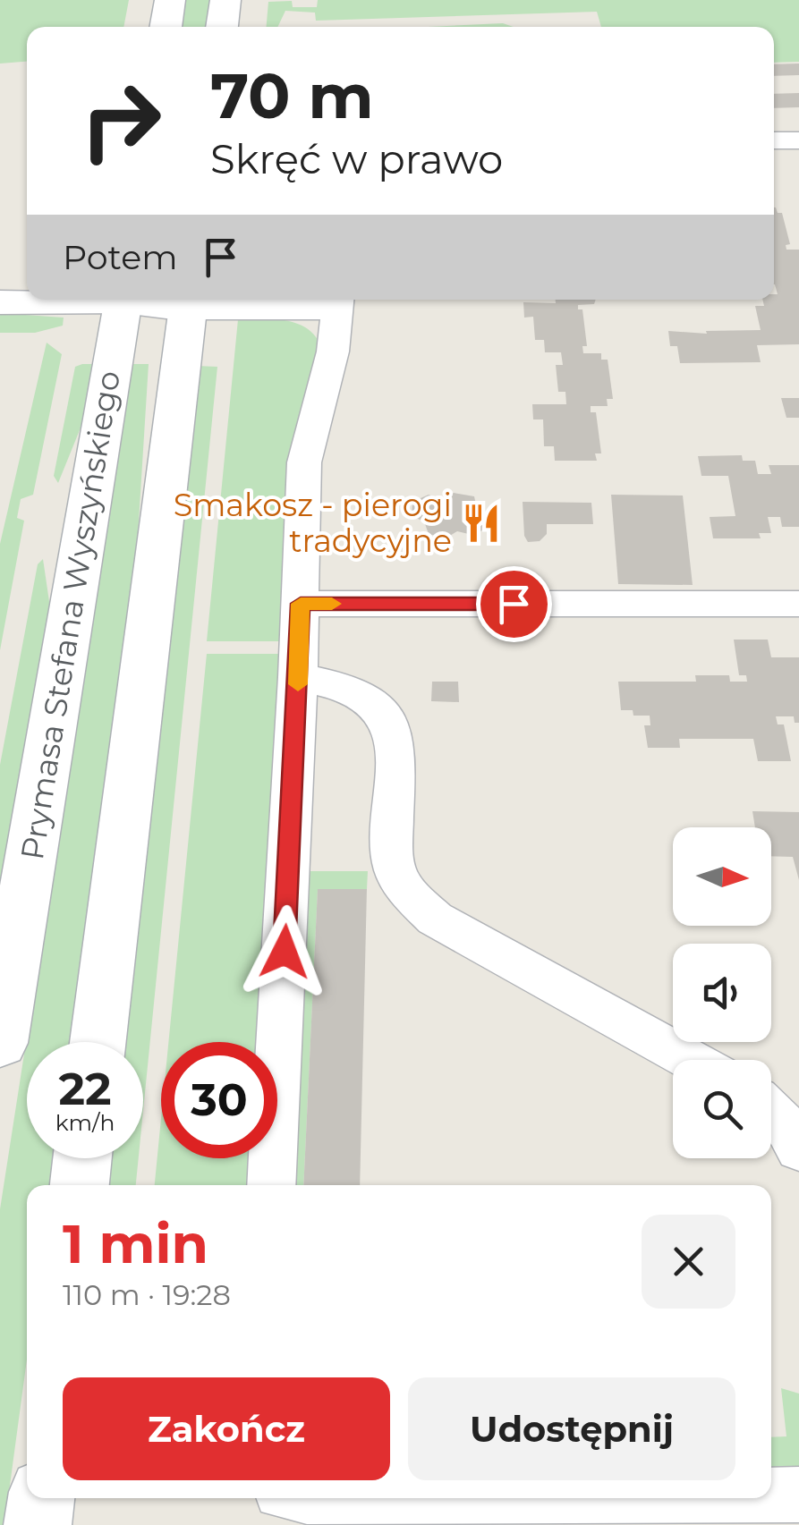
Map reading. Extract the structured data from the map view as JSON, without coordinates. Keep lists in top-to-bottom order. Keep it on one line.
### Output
{"streets":{"main road":["Prymasa Stefana Wyszyńskiego"]},"places":{"restaurant":["Smakosz - pierogi tradycyjne"]},"north":"right","page":{"turn":["70 m","Skręć w prawo"],"then":"Potem","speed":"22 km/h","limit":"30","heading":["1 min","110 m · 19:28"],"buttons":["Zakończ","Udostępnij"]}}
